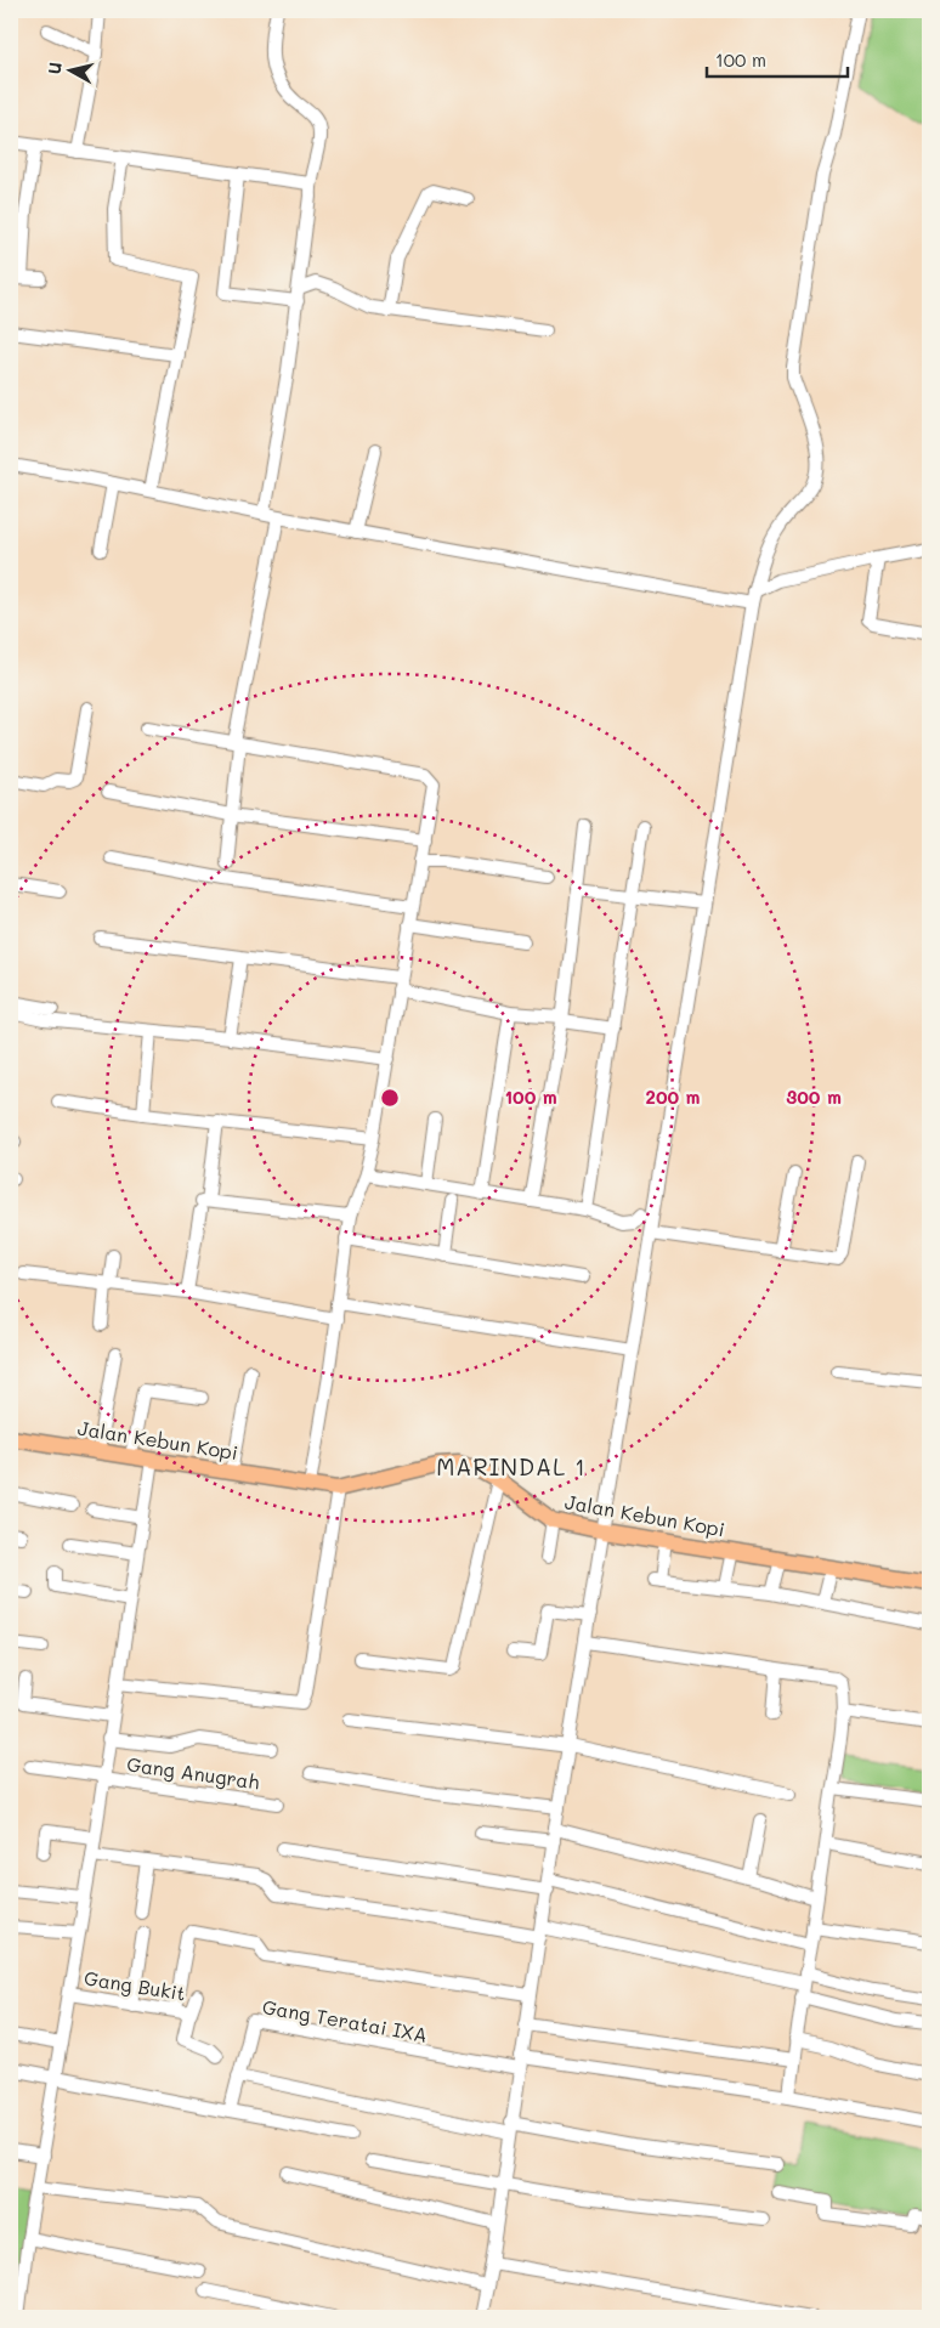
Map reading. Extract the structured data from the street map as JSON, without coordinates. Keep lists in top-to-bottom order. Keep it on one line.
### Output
{"streets":{"main road":["Jalan Kebun Kopi"],"street":["Gang Anugrah","Gang Bukit","Gang Teratai IXA"]},"districts":["MARINDAL 1"],"scale_bar":"100 m","north":"left","rings":["100 m","200 m","300 m"]}
